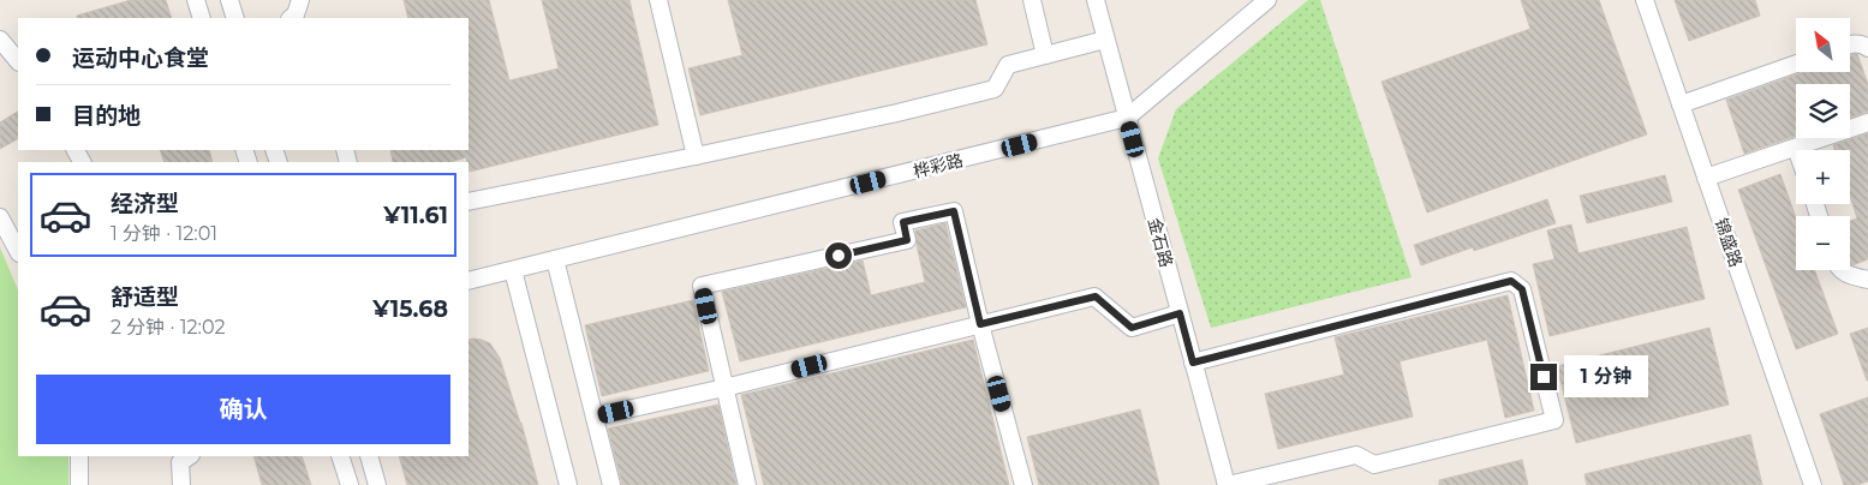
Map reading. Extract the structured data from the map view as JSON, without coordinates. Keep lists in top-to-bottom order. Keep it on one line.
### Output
{"streets":{"street":["桦彩路","金石路","锦盛路"]},"crossings":[["桦彩路","金石路"]],"north":"top left","page":{"map_buttons":["+","−"],"banner":["运动中心食堂","目的地"],"list":[{"name":"经济型","note":"1 分钟 · 12:01","value":"¥11.61"},{"name":"舒适型","note":"2 分钟 · 12:02","value":"¥15.68"}],"bubble":"1 分钟","buttons":"确认"}}
